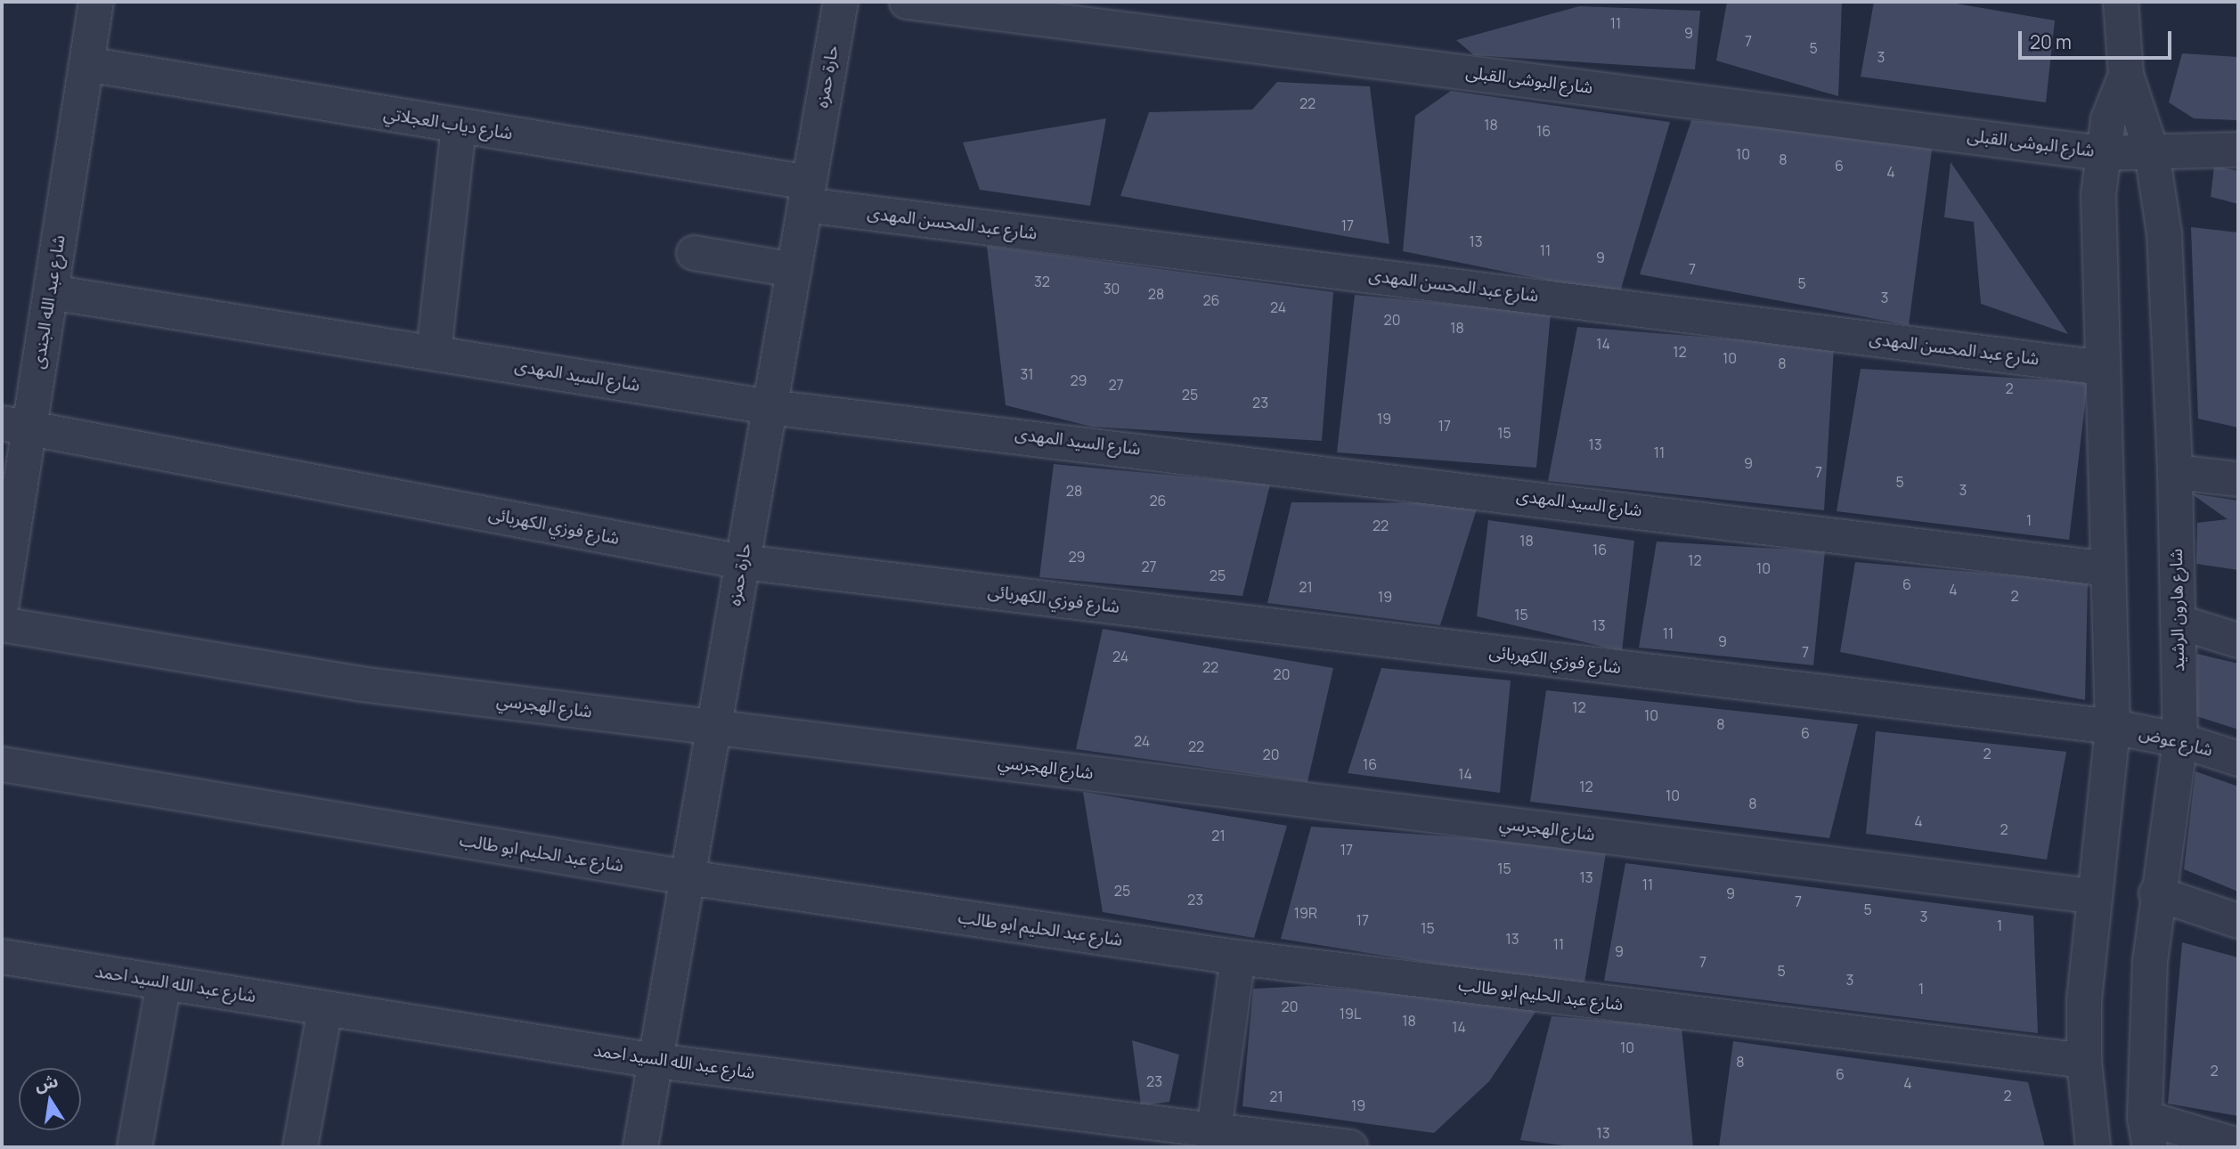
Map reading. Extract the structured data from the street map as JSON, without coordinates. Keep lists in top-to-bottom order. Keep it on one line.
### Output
{"streets":{"street":["حارة حمزه","شارع البوشى القبلى","شارع دياب العجلاتي","شارع عبد المحسن المهدى","شارع عبد الله الجندى","شارع السيد المهدى","شارع فوزي الكهربائى","شارع هارون الرشيد","شارع الهجرسي","شارع عوض","شارع عبد الحليم ابو طالب","شارع عبد الله السيد احمد"]},"crossings":[["حارة حمزه","شارع دياب العجلاتي"],["حارة حمزه","شارع عبد المحسن المهدى"],["حارة حمزه","شارع السيد المهدى"],["حارة حمزه","شارع فوزي الكهربائى"],["حارة حمزه","شارع الهجرسي"],["حارة حمزه","شارع عبد الحليم ابو طالب"],["حارة حمزه","شارع عبد الله السيد احمد"],["شارع البوشى القبلى","شارع هارون الرشيد"],["شارع دياب العجلاتي","شارع عبد المحسن المهدى"],["شارع دياب العجلاتي","شارع عبد الله الجندى"],["شارع عبد المحسن المهدى","شارع هارون الرشيد"],["شارع عبد الله الجندى","شارع السيد المهدى"],["شارع عبد الله الجندى","شارع فوزي الكهربائى"],["شارع السيد المهدى","شارع هارون الرشيد"],["شارع فوزي الكهربائى","شارع هارون الرشيد"],["شارع فوزي الكهربائى","شارع عوض"],["شارع هارون الرشيد","شارع الهجرسي"],["شارع هارون الرشيد","شارع عوض"],["شارع هارون الرشيد","شارع عبد الحليم ابو طالب"]],"house_numbers":["11","9","7","5","3","22","18","16","10","8","6","4","17","13","11","9","7","32","5","30","28","3","26","24","20","18","14","12","10","8","31","29","27","2","25","23","19","17","15","13","11","9","7","5","3","28","26","1","22","18","16","29","12","27","10","25","6","21","4","2","19","15","13","11","9","7","24","22","20","12","10","8","6","24","22","2","20","16","14","12","10","8","4","2","21","17","15","13","11","25","9","23","7","5","19R","3","17","1","15","13","11","9","7","5","3","1","20","19L","18","14","10","8","2","6","23","4","2","21","19","13"],"scale_bar":"20 m","north":"top"}
